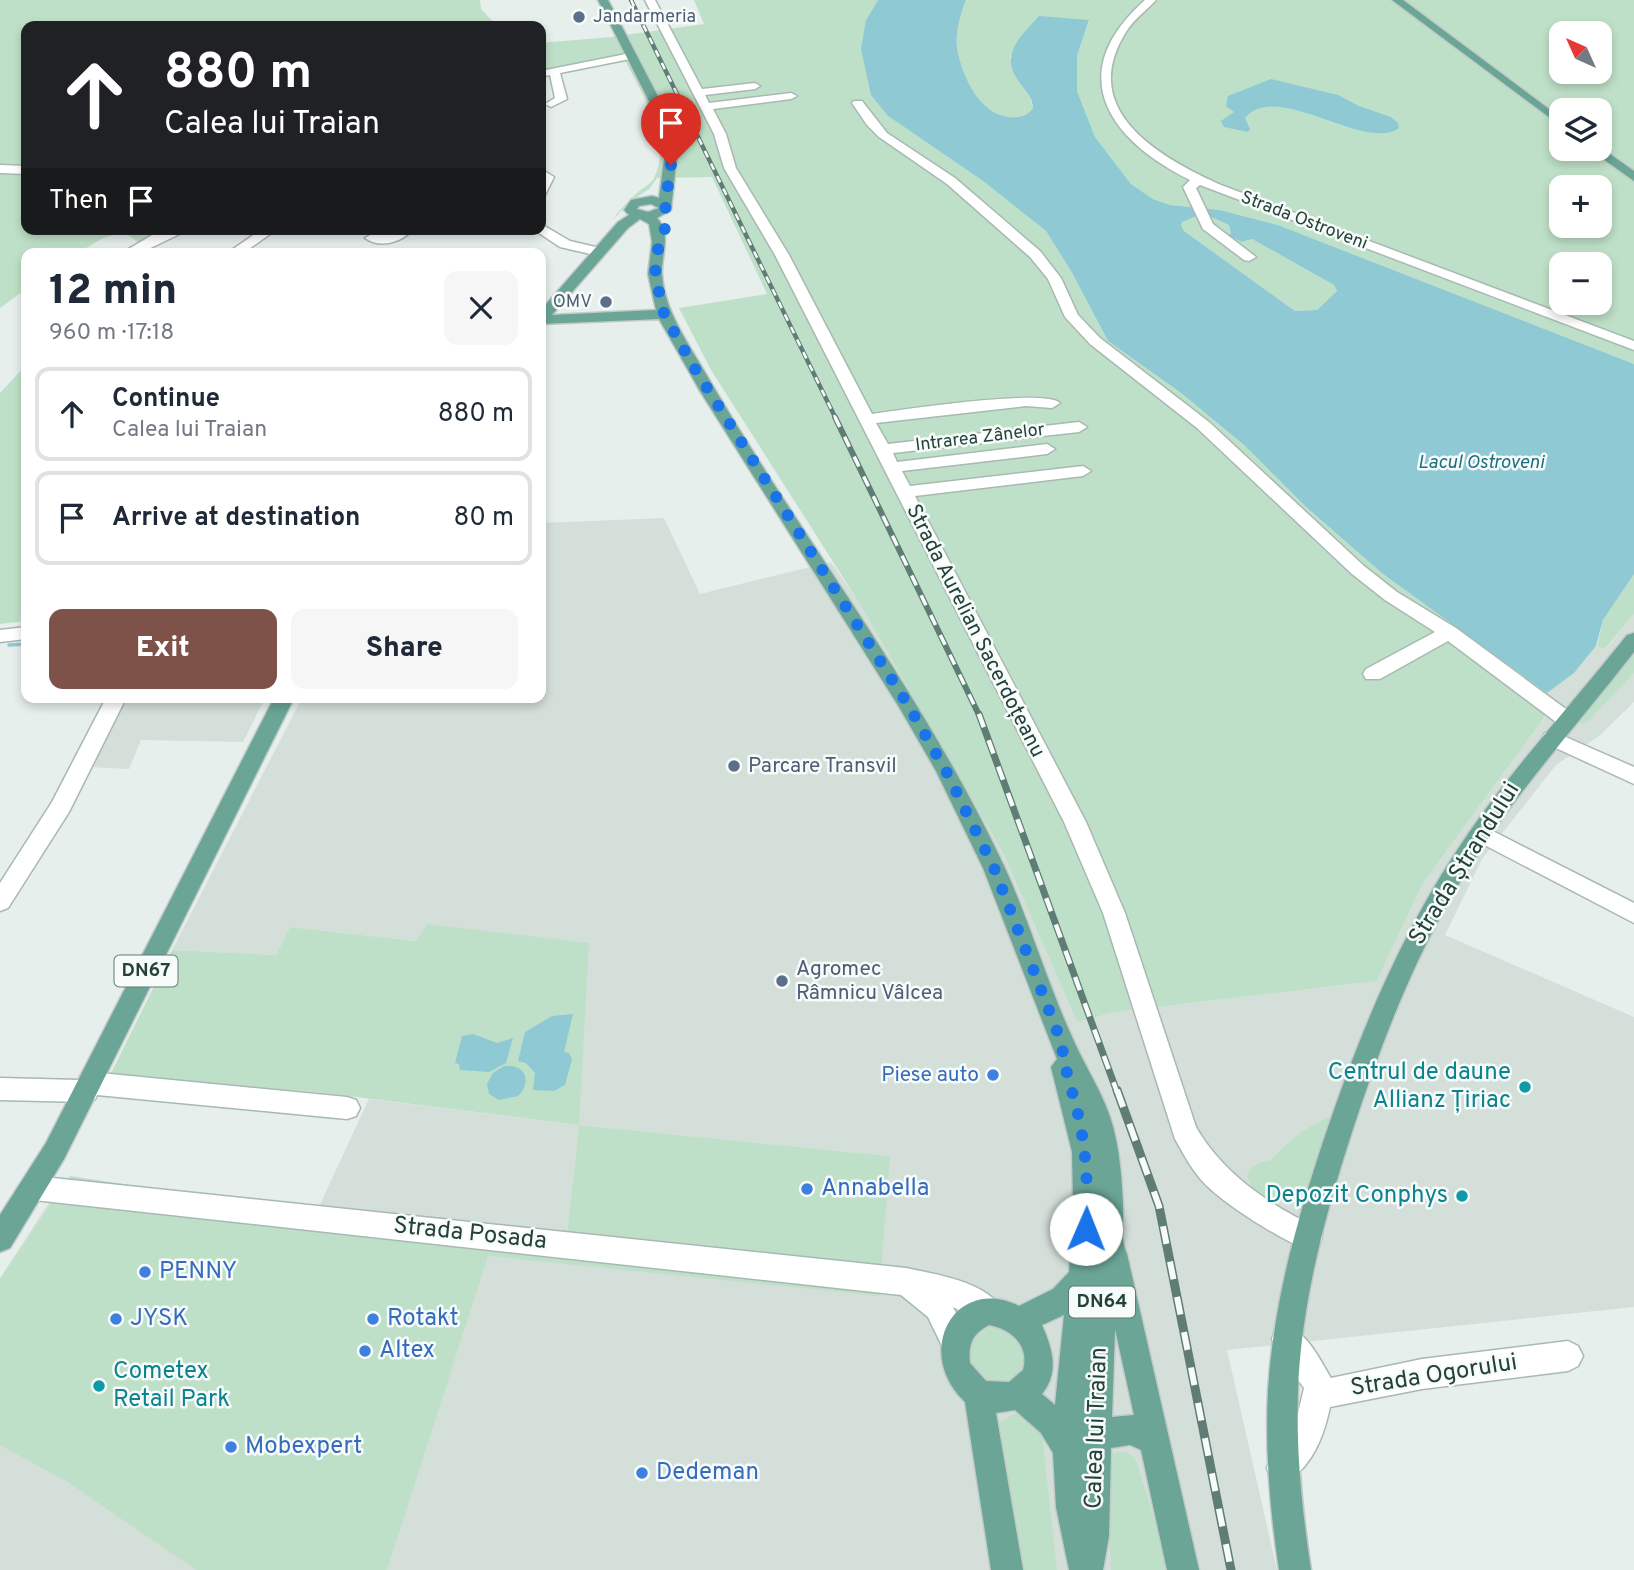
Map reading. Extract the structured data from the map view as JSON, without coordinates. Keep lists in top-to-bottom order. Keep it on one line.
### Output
{"streets":{"main road":["Strada Ștrandului","DN67","DN64","Calea lui Traian"],"street":["Strada Ostroveni","Intrarea Zânelor","Strada Aurelian Sacerdoțeanu","Strada Posada","Strada Ogorului"]},"crossings":[["Intrarea Zânelor","Strada Aurelian Sacerdoțeanu"],["Strada Aurelian Sacerdoțeanu","Strada Ștrandului"],["DN67","Strada Posada"]],"water":["Lacul Ostroveni"],"places":["Jandarmeria","OMV","Parcare Transvil","Agromec Râmnicu Vâlcea","Piese auto","Centrul de daune Allianz Țiriac","Annabella","Depozit Conphys","PENNY","JYSK","Rotakt","Altex","Cometex Retail Park","Mobexpert","Dedeman"],"north":"top left","page":{"map_buttons":["+","−"],"turn":["880 m","Calea lui Traian"],"then":"Then","heading":["12 min","960 m · 17:18"],"list":[{"name":"Continue","note":"Calea lui Traian","value":"880 m"},{"name":"Arrive at destination","value":"80 m"}],"buttons":["Exit","Share"]}}
